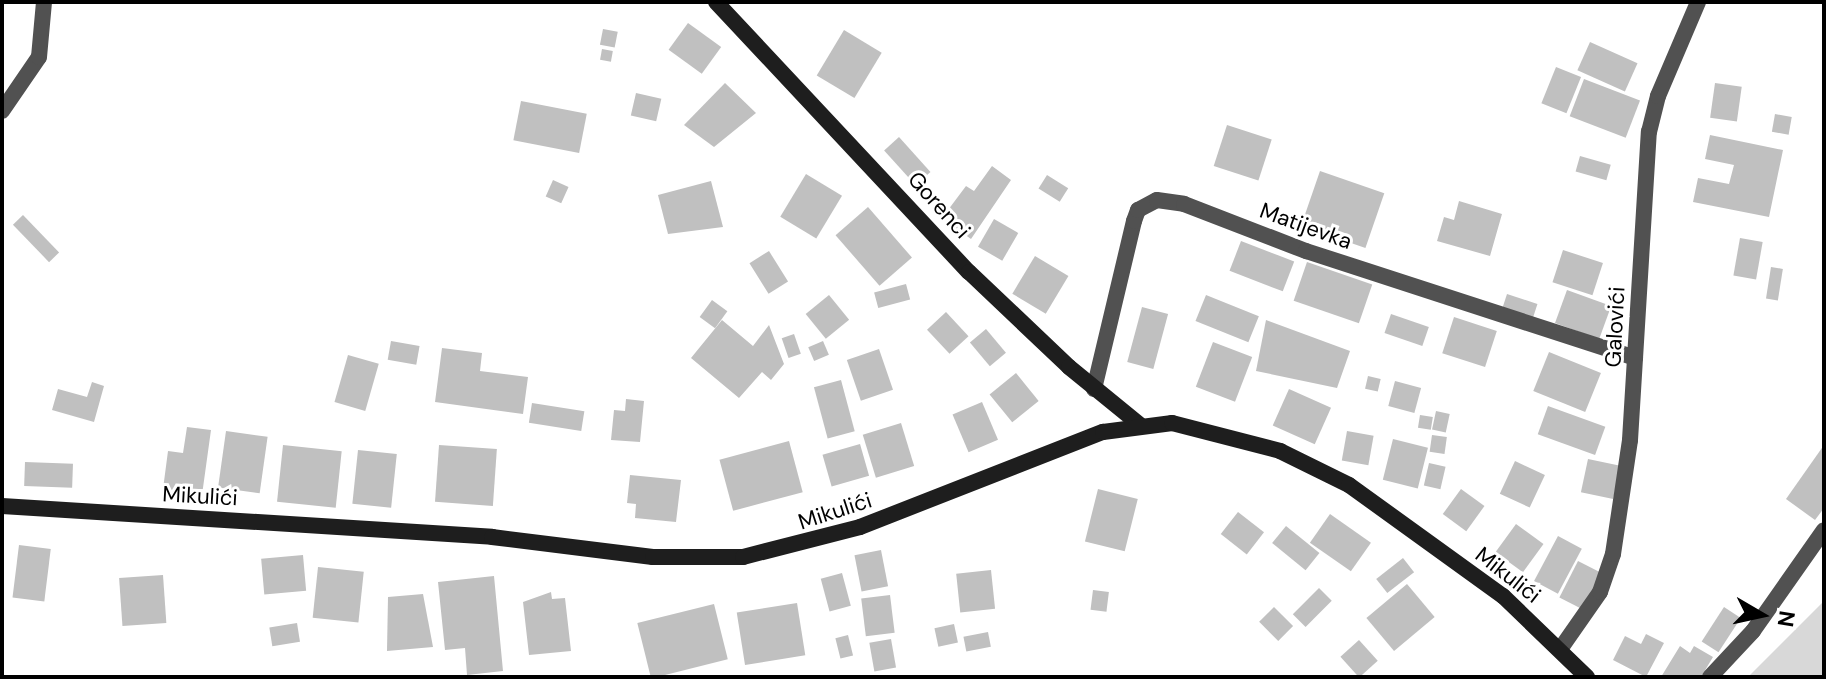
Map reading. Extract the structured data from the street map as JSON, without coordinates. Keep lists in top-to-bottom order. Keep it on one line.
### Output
{"streets":{"street":["Gorenci","Matijevka","Galovići","Mikulići"]},"crossings":[["Gorenci","Matijevka"],["Gorenci","Mikulići"],["Matijevka","Galovići"],["Galovići","Mikulići"]],"north":"right"}
